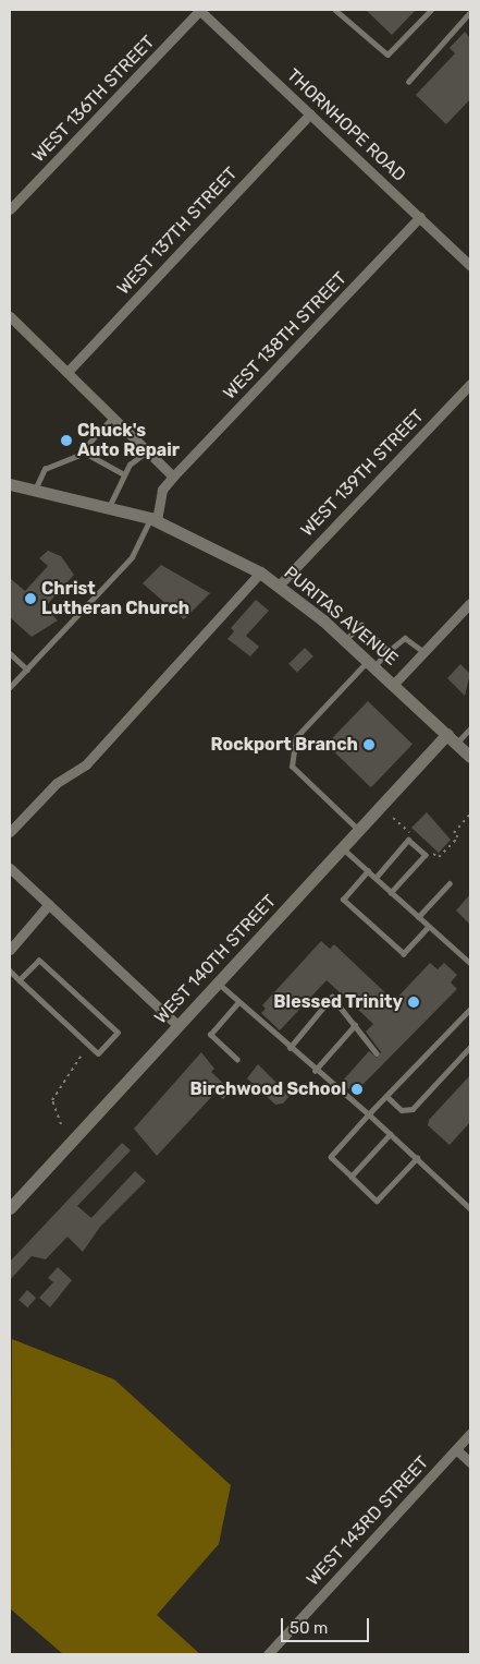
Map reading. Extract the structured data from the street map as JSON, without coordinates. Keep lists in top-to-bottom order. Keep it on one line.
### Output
{"streets":{"street":["WEST 136TH STREET","THORNHOPE ROAD","WEST 137TH STREET","WEST 138TH STREET","WEST 139TH STREET","PURITAS AVENUE","WEST 140TH STREET","WEST 143RD STREET"]},"crossings":[["WEST 136TH STREET","THORNHOPE ROAD"],["THORNHOPE ROAD","WEST 137TH STREET"],["THORNHOPE ROAD","WEST 138TH STREET"],["WEST 139TH STREET","PURITAS AVENUE"],["PURITAS AVENUE","WEST 140TH STREET"]],"places":["Chuck's Auto Repair","Christ Lutheran Church","Rockport Branch","Blessed Trinity","Birchwood School"],"scale_bar":"50 m"}
